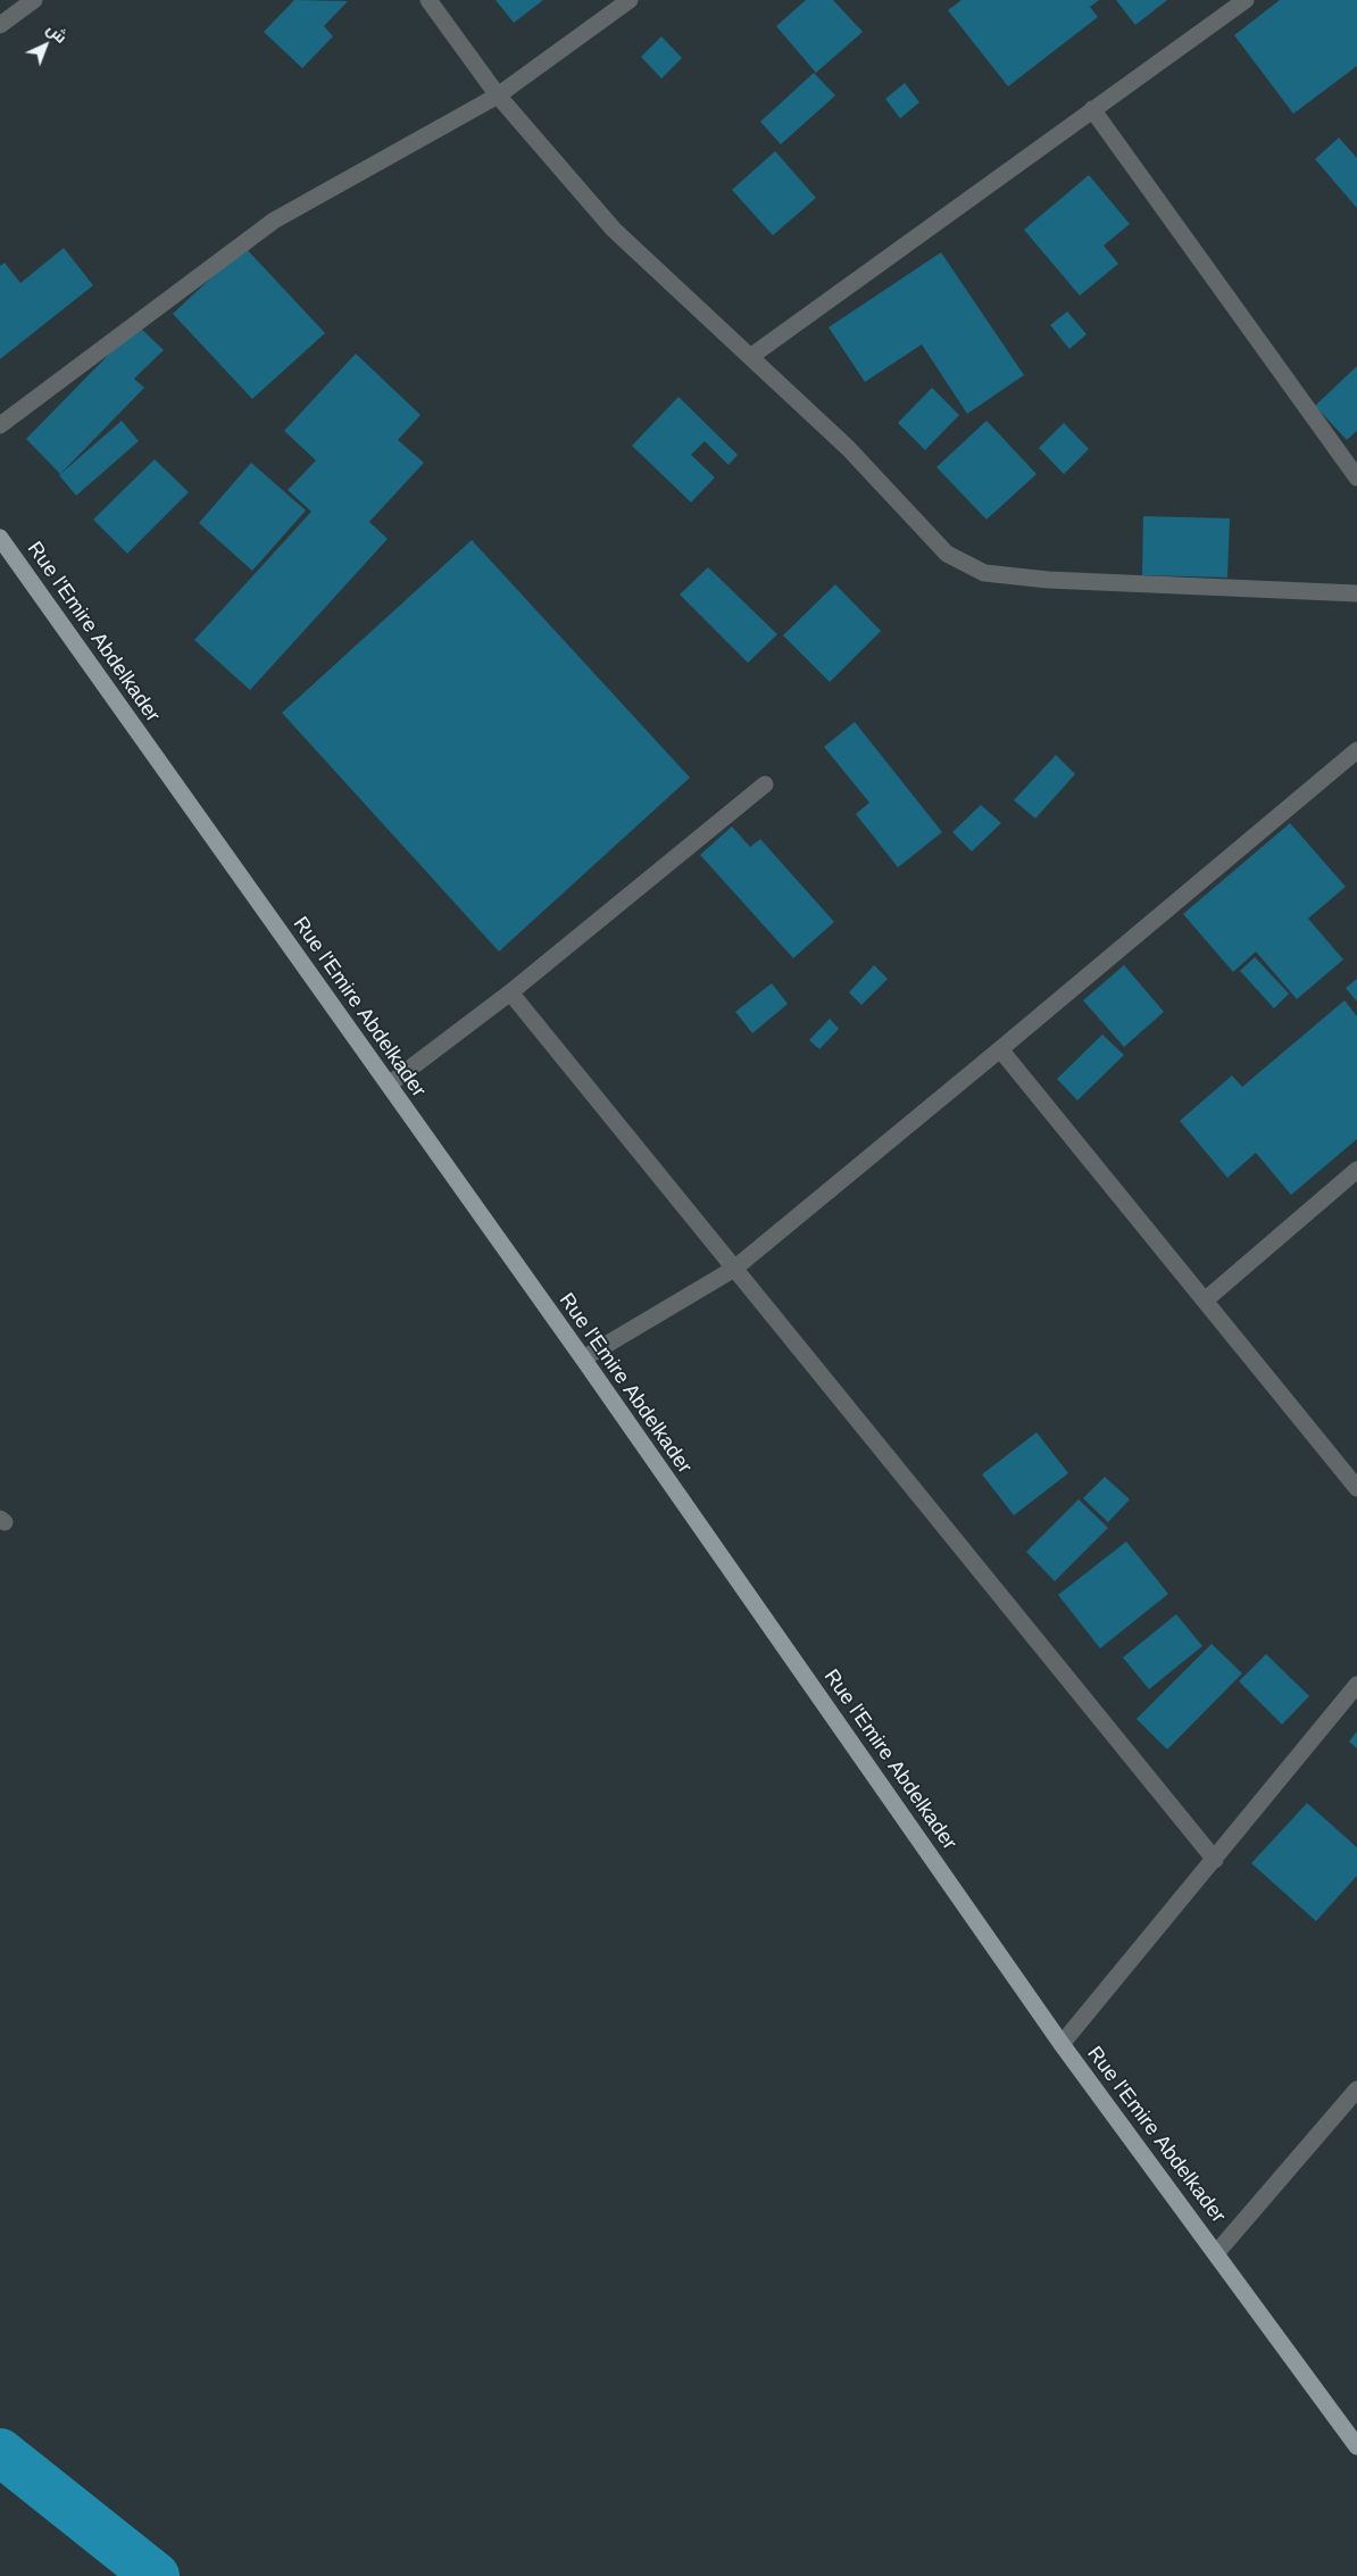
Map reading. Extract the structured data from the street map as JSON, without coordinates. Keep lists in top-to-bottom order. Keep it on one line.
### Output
{"streets":{"main road":["Rue l'Emire Abdelkader"]},"north":"top right"}
